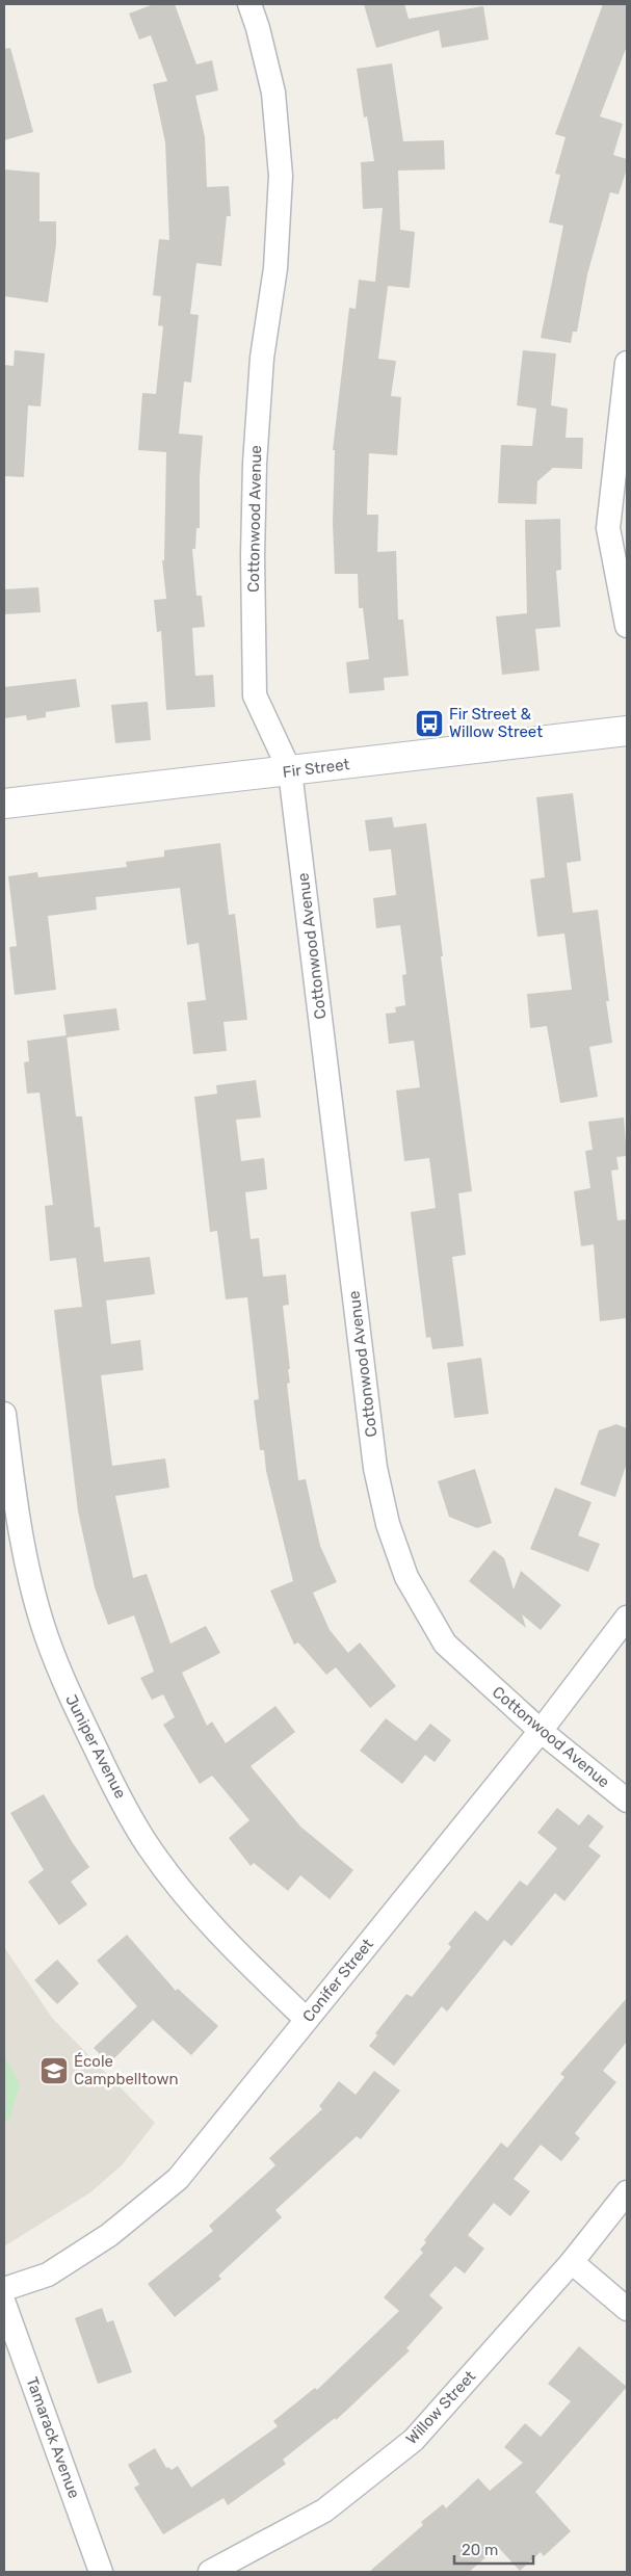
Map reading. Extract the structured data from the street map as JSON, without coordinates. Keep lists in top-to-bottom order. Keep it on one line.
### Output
{"streets":{"street":["Cottonwood Avenue","Fir Street","Juniper Avenue","Conifer Street","Willow Street","Tamarack Avenue"]},"crossings":[["Cottonwood Avenue","Fir Street"],["Cottonwood Avenue","Conifer Street"],["Juniper Avenue","Conifer Street"]],"places":{"bus stop":["Fir Street & Willow Street"],"school or university":["École Campbelltown"]},"scale_bar":"20 m"}
